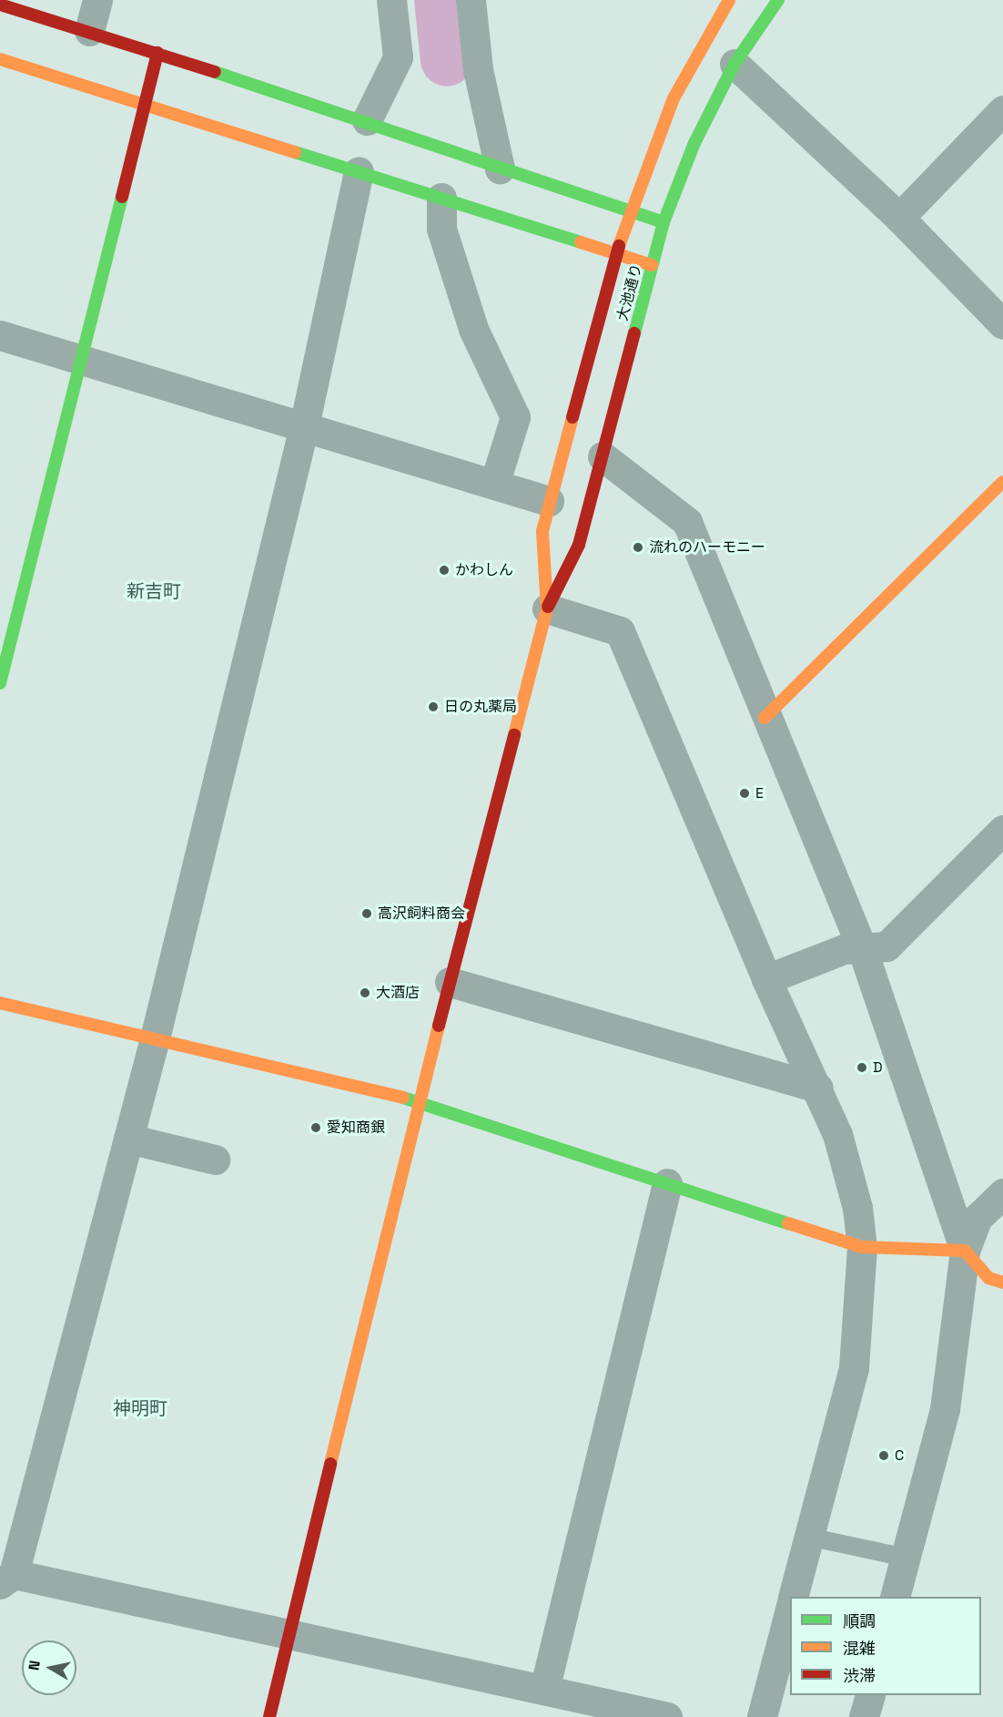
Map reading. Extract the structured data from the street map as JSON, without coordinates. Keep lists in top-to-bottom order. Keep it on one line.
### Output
{"streets":{"street":["大池通り"]},"districts":["新吉町","神明町"],"places":["流れのハーモニー","かわしん","日の丸薬局","E","高沢飼料商会","大酒店","D","愛知商銀","C"],"legend":["順調","混雑","渋滞"],"north":"left"}
